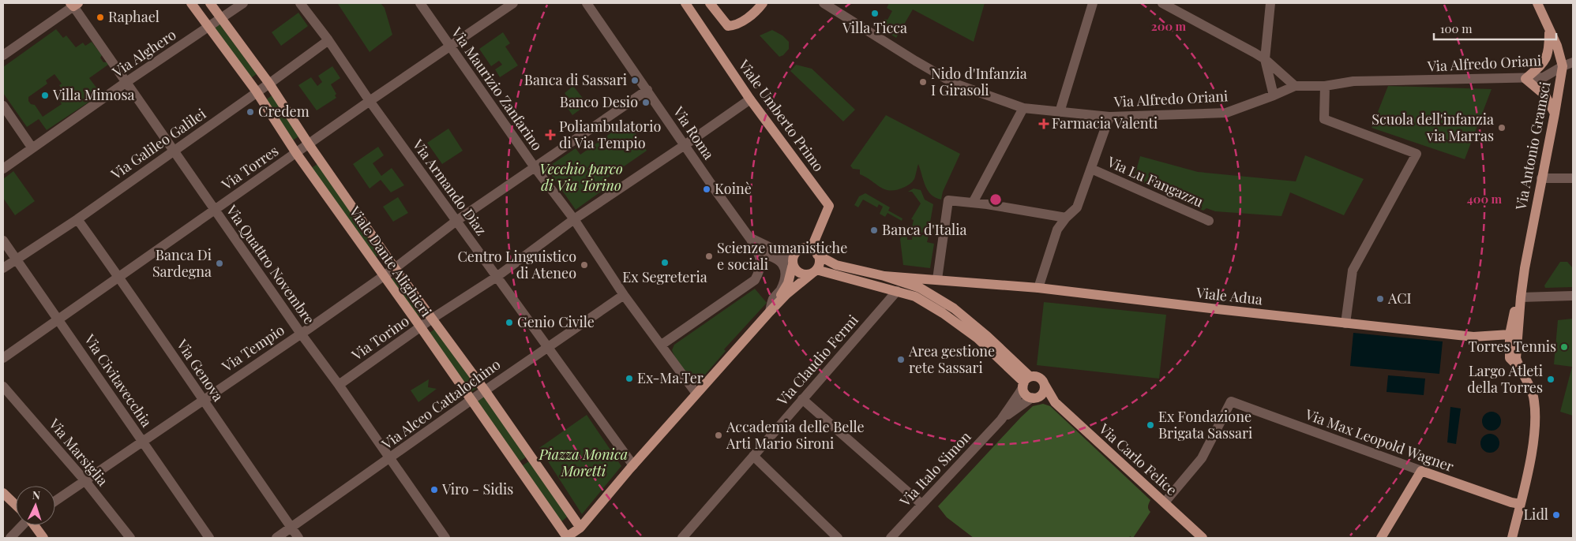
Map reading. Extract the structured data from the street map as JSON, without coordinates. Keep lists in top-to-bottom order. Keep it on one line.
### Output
{"streets":{"main road":["Viale Umberto Primo","Via Antonio Gramsci","Viale Dante Alighieri","Viale Adua","Via Max Leopold Wagner","Via Carlo Felice"],"street":["Via Alghero","Via Alfredo Oriani","Via Maurizio Zanfarino","Via Roma","Via Galileo Galilei","Via Torres","Via Lu Fangazzu","Via Armando Diaz","Via Quattro Novembre","Via Torino","Via Tempio","Via Claudio Fermi","Via Genova","Via Civitavecchia","Via Alceo Cattalochino","Via Marsiglia","Via Italo Simon"]},"crossings":[["Via Alghero","Viale Dante Alighieri"],["Via Alghero","Via Quattro Novembre"],["Via Alfredo Oriani","Via Antonio Gramsci"],["Via Maurizio Zanfarino","Via Torres"],["Via Maurizio Zanfarino","Via Torino"],["Via Maurizio Zanfarino","Via Tempio"],["Via Maurizio Zanfarino","Via Alceo Cattalochino"],["Viale Umberto Primo","Via Roma"],["Viale Umberto Primo","Via Torino"],["Via Roma","Via Torino"],["Via Roma","Via Tempio"],["Via Galileo Galilei","Via Armando Diaz"],["Via Galileo Galilei","Viale Dante Alighieri"],["Via Galileo Galilei","Via Quattro Novembre"],["Via Galileo Galilei","Via Genova"],["Via Galileo Galilei","Via Civitavecchia"],["Via Antonio Gramsci","Viale Adua"],["Via Antonio Gramsci","Via Max Leopold Wagner"],["Via Torres","Via Armando Diaz"],["Via Torres","Viale Dante Alighieri"],["Via Torres","Via Quattro Novembre"],["Via Torres","Via Genova"],["Via Torres","Via Civitavecchia"],["Via Armando Diaz","Via Torino"],["Via Armando Diaz","Via Tempio"],["Via Armando Diaz","Via Alceo Cattalochino"],["Viale Dante Alighieri","Via Torino"],["Viale Dante Alighieri","Via Tempio"],["Viale Dante Alighieri","Via Alceo Cattalochino"],["Via Quattro Novembre","Via Torino"],["Via Quattro Novembre","Via Tempio"],["Via Quattro Novembre","Via Alceo Cattalochino"],["Via Tempio","Via Genova"],["Via Tempio","Via Civitavecchia"],["Via Tempio","Via Marsiglia"],["Via Genova","Via Alceo Cattalochino"],["Via Max Leopold Wagner","Via Carlo Felice"],["Via Carlo Felice","Via Italo Simon"]],"parks":["Vecchio parco di Via Torino","Piazza Monica Moretti"],"places":{"other":["Villa Ticca","Raphael","Banca di Sassari","Nido d'Infanzia I Girasoli","Villa Mimosa","Banco Desio","Credem","Scuola dell'infanzia via Marras","Koinè","Banca d'Italia","Scienze umanistiche e sociali","Ex Segreteria","Banca Di Sardegna","Centro Linguistico di Ateneo","ACI","Genio Civile","Torres Tennis","Area gestione rete Sassari","Ex-Ma.Ter","Largo Atleti della Torres","Ex Fondazione Brigata Sassari","Accademia delle Belle Arti Mario Sironi","Viro - Sidis","Lidl"],"health":["Farmacia Valenti","Poliambulatorio di Via Tempio"]},"scale_bar":"100 m","north":"top","rings":["200 m","400 m"]}
